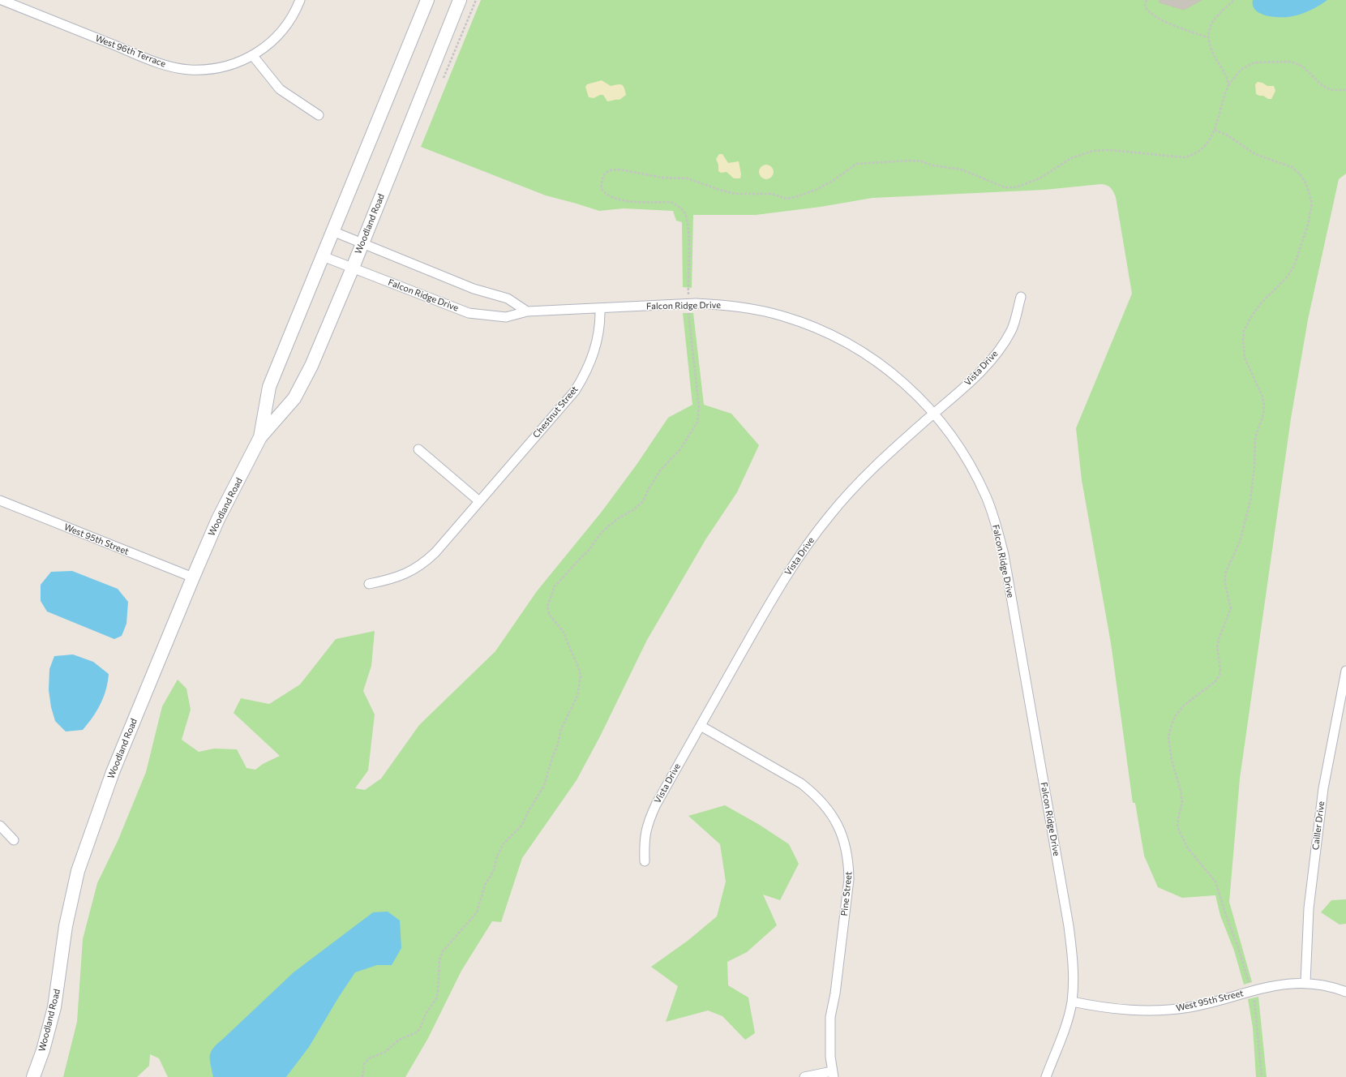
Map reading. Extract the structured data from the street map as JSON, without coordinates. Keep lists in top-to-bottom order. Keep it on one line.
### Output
{"streets":{"main road":["Woodland Road"],"street":["West 96th Terrace","Falcon Ridge Drive","Vista Drive","Chestnut Street","West 95th Street","Cailler Drive","Pine Street"]},"crossings":[["Woodland Road","Falcon Ridge Drive"],["Woodland Road","West 95th Street"],["Falcon Ridge Drive","Vista Drive"],["Falcon Ridge Drive","Chestnut Street"],["Falcon Ridge Drive","West 95th Street"],["Vista Drive","Pine Street"],["West 95th Street","Cailler Drive"]]}
